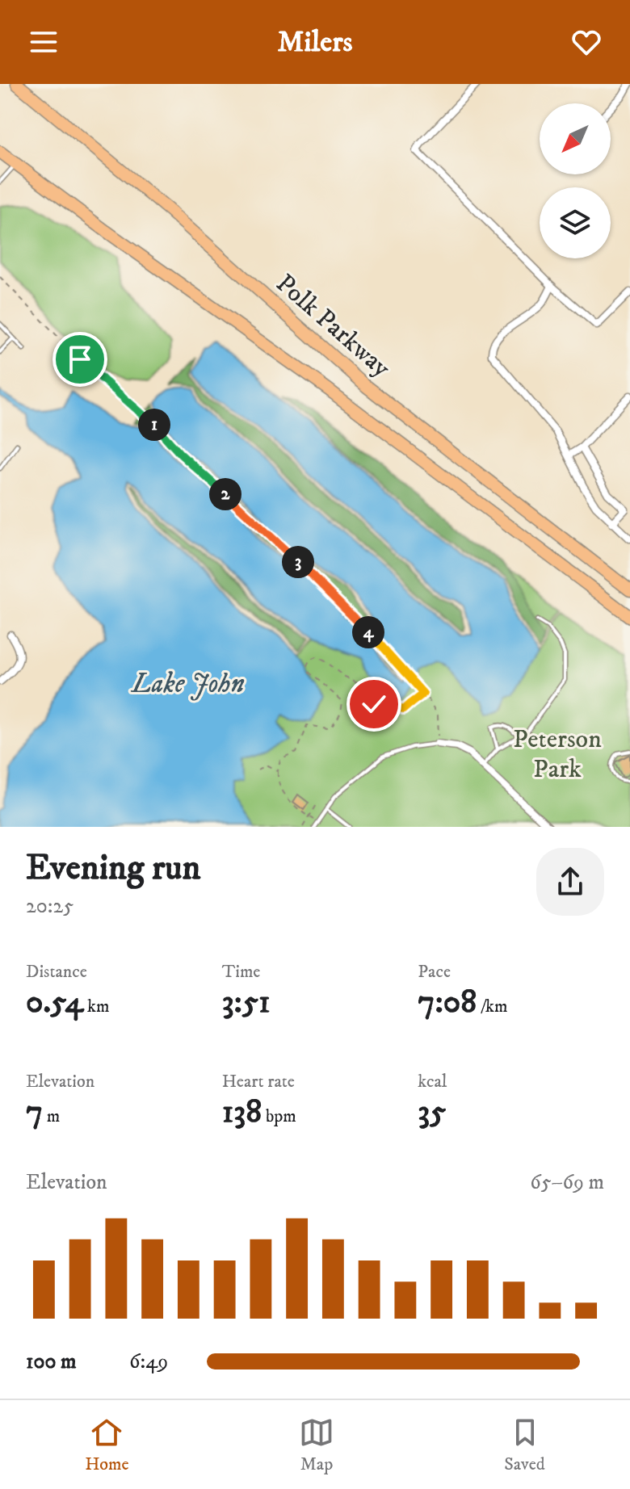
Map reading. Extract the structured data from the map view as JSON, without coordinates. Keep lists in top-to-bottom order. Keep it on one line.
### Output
{"streets":{"highway":["Polk Parkway"]},"water":["Lake John"],"parks":["Peterson Park"],"north":"bottom left","page":{"header":"Milers","pins":["1","2","3","4"],"heading":["Evening run","20:25"],"stats":[["Distance","0.54 km"],["Time","3:51"],["Pace","7:08 /km"],["Elevation","7 m"],["Heart rate","138 bpm"],["kcal","35"]],"chart":["Elevation","65–69 m"],"list":[{"name":"100 m","note":"6:49"}],"tabs":["Home","Map","Saved"]}}
